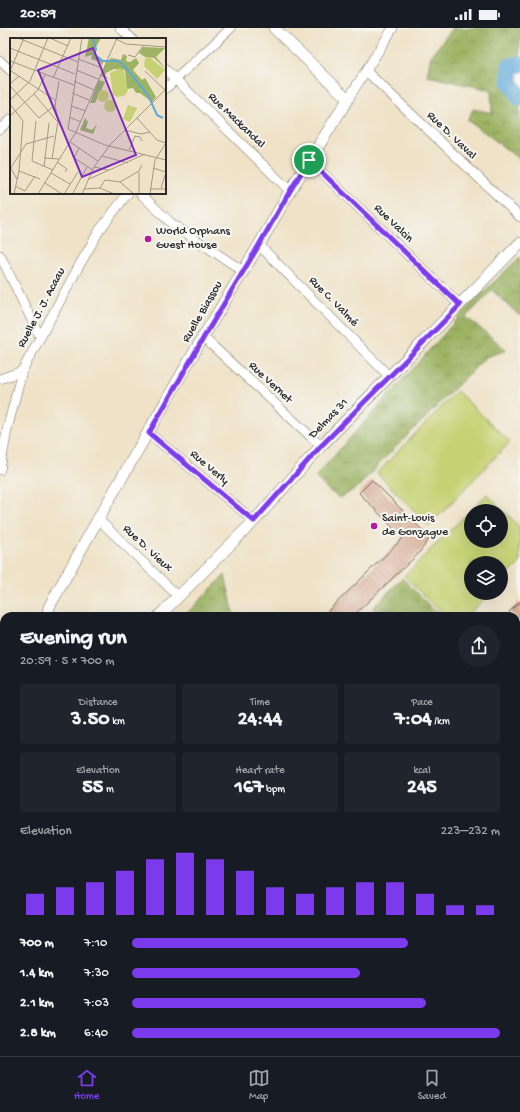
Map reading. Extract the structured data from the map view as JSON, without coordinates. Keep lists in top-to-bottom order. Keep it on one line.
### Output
{"streets":{"street":["Rue Mackandal","Rue D. Vaval","Rue Valcin","Rue C. Valmé","Ruelle J. J. Acaau","Ruelle Biassou","Rue Vernet","Delmas 31","Rue Verly","Rue D. Vieux"]},"crossings":[["Rue Mackandal","Ruelle Biassou"],["Rue D. Vaval","Ruelle Biassou"],["Rue Valcin","Ruelle Biassou"],["Rue Valcin","Delmas 31"],["Rue C. Valmé","Ruelle Biassou"],["Rue C. Valmé","Delmas 31"],["Ruelle Biassou","Rue Vernet"],["Ruelle Biassou","Rue Verly"],["Ruelle Biassou","Rue D. Vieux"],["Rue Vernet","Delmas 31"],["Delmas 31","Rue Verly"],["Delmas 31","Rue D. Vieux"]],"places":["World Orphans Guest House","Saint-Louis de Gonzague"],"page":{"status":"20:59","heading":["Evening run","20:59 · 5 × 700 m"],"stats":[["Distance","3.50 km"],["Time","24:44"],["Pace","7:04 /km"],["Elevation","55 m"],["Heart rate","167 bpm"],["kcal","245"]],"chart":["Elevation","223–232 m"],"list":[{"name":"700 m","note":"7:10"},{"name":"1.4 km","note":"7:30"},{"name":"2.1 km","note":"7:03"},{"name":"2.8 km","note":"6:40"}],"tabs":["Home","Map","Saved"]}}
